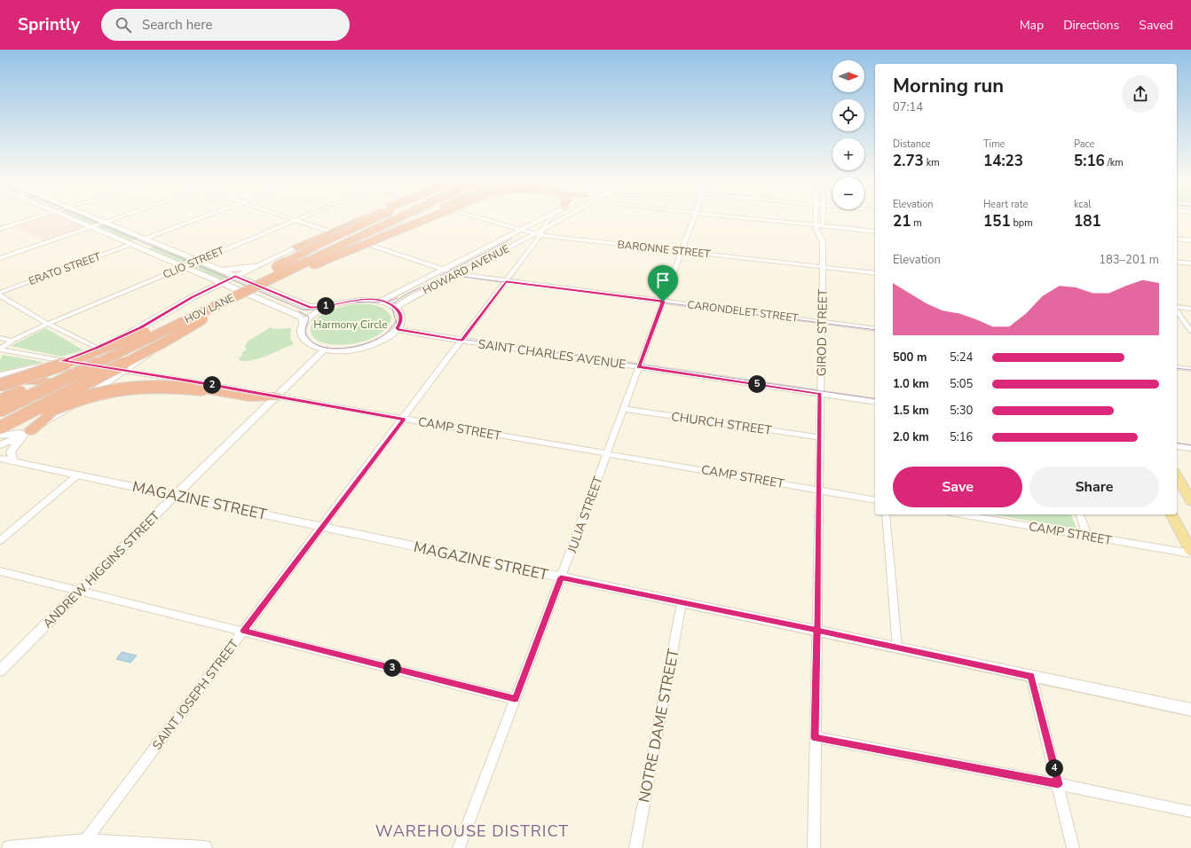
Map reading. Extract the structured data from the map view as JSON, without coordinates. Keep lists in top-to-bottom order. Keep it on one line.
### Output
{"streets":{"highway":["HOV LANE"],"main road":["HOWARD AVENUE"],"street":["BARONNE STREET","CLIO STREET","ERATO STREET","CARONDELET STREET","GIROD STREET","SAINT CHARLES AVENUE","CHURCH STREET","CAMP STREET","MAGAZINE STREET","JULIA STREET","ANDREW HIGGINS STREET","SAINT JOSEPH STREET","NOTRE DAME STREET"]},"crossings":[["BARONNE STREET","HOWARD AVENUE"],["BARONNE STREET","GIROD STREET"],["BARONNE STREET","JULIA STREET"],["BARONNE STREET","SAINT JOSEPH STREET"],["CLIO STREET","CARONDELET STREET"],["CLIO STREET","CAMP STREET"],["HOWARD AVENUE","CARONDELET STREET"],["HOWARD AVENUE","SAINT JOSEPH STREET"],["CARONDELET STREET","GIROD STREET"],["CARONDELET STREET","JULIA STREET"],["CARONDELET STREET","SAINT JOSEPH STREET"],["GIROD STREET","SAINT CHARLES AVENUE"],["GIROD STREET","CHURCH STREET"],["GIROD STREET","CAMP STREET"],["GIROD STREET","MAGAZINE STREET"],["SAINT CHARLES AVENUE","JULIA STREET"],["SAINT CHARLES AVENUE","SAINT JOSEPH STREET"],["CHURCH STREET","JULIA STREET"],["CAMP STREET","JULIA STREET"],["CAMP STREET","ANDREW HIGGINS STREET"],["CAMP STREET","SAINT JOSEPH STREET"],["MAGAZINE STREET","JULIA STREET"],["MAGAZINE STREET","ANDREW HIGGINS STREET"],["MAGAZINE STREET","SAINT JOSEPH STREET"],["MAGAZINE STREET","NOTRE DAME STREET"]],"districts":["WAREHOUSE DISTRICT"],"parks":["Harmony Circle"],"north":"right","page":{"header":"Sprintly","search":"Search here","nav":["Map","Directions","Saved"],"map_buttons":["+","−"],"heading":["Morning run","07:14"],"stats":[["Distance","2.73 km"],["Time","14:23"],["Pace","5:16 /km"],["Elevation","21 m"],["Heart rate","151 bpm"],["kcal","181"]],"chart":["Elevation","183–201 m"],"pins":["1","5","2","3","4"],"list":[{"name":"500 m","note":"5:24"},{"name":"1.0 km","note":"5:05"},{"name":"1.5 km","note":"5:30"},{"name":"2.0 km","note":"5:16"}],"buttons":["Save","Share"]}}
